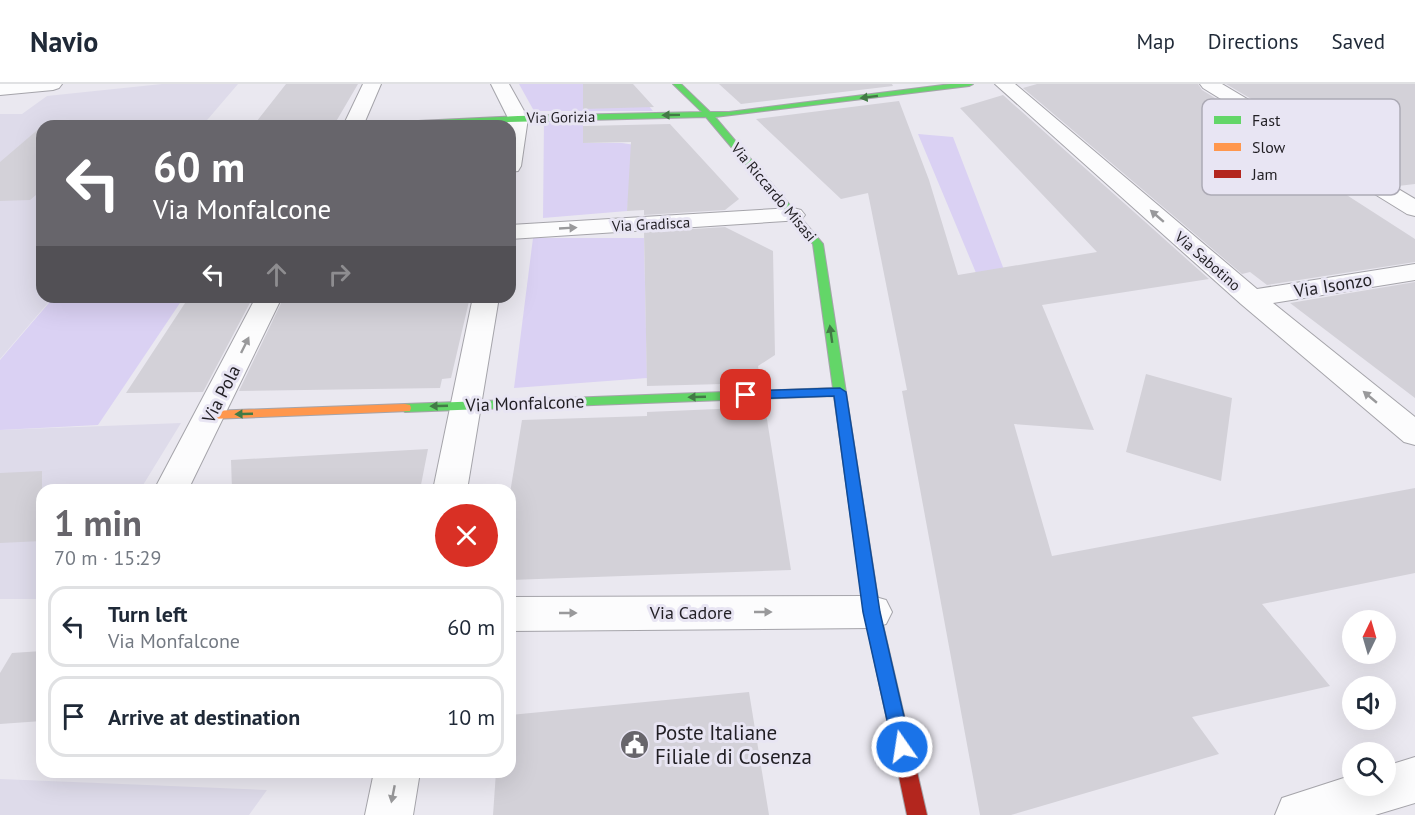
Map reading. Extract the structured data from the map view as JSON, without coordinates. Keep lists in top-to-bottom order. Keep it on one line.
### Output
{"streets":{"street":["Via Gorizia","Via Riccardo Misasi","Via Gradisca","Via Sabotino","Via Isonzo","Via Pola","Via Monfalcone","Via Cadore"]},"crossings":[["Via Gorizia","Via Riccardo Misasi"],["Via Riccardo Misasi","Via Gradisca"],["Via Riccardo Misasi","Via Monfalcone"],["Via Riccardo Misasi","Via Cadore"],["Via Sabotino","Via Isonzo"],["Via Pola","Via Monfalcone"]],"one_way":["Via Gorizia","Via Gradisca","Via Sabotino","Via Monfalcone","Via Cadore"],"places":{"public building":["Poste Italiane Filiale di Cosenza"]},"legend":["Fast","Slow","Jam"],"north":"top","page":{"header":"Navio","nav":["Map","Directions","Saved"],"turn":["60 m","Via Monfalcone"],"heading":["1 min","70 m · 15:29"],"list":[{"name":"Turn left","note":"Via Monfalcone","value":"60 m"},{"name":"Arrive at destination","value":"10 m"}]}}
